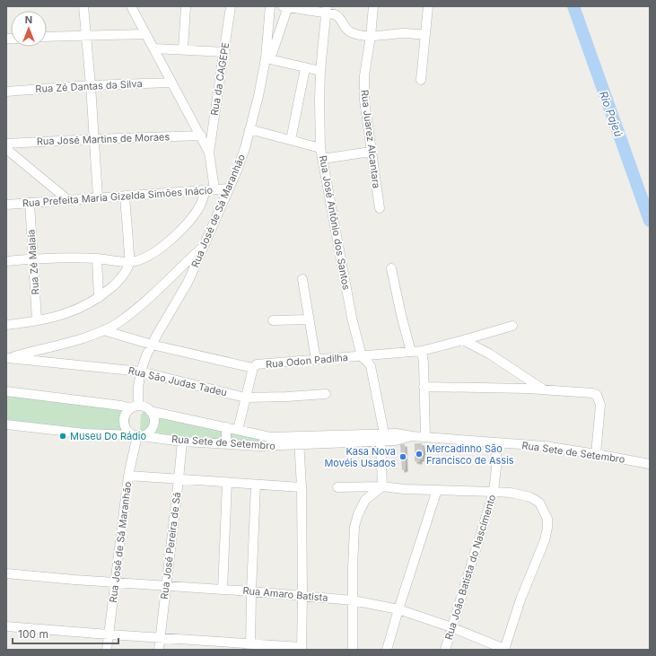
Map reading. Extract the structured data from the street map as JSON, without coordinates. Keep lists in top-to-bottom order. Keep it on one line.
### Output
{"streets":{"street":["Rua da CAGEPE","Rua Zé Dantas da Silva","Rua José Martins de Moraes","Rua Juarez Alcantara","Rua Prefeita Maria Gizelda Simões Inácio","Rua José de Sá Maranhão","Rua José Antônio dos Santos","Rua Zé Malaia","Rua Odon Padilha","Rua São Judas Tadeu","Rua Sete de Setembro","Rua José Pereira de Sá","Rua João Batista do Nascimento","Rua Amaro Batista"]},"crossings":[["Rua Prefeita Maria Gizelda Simões Inácio","Rua José de Sá Maranhão"],["Rua Prefeita Maria Gizelda Simões Inácio","Rua Zé Malaia"],["Rua José de Sá Maranhão","Rua Odon Padilha"],["Rua José de Sá Maranhão","Rua São Judas Tadeu"],["Rua José de Sá Maranhão","Rua Sete de Setembro"],["Rua José de Sá Maranhão","Rua Amaro Batista"],["Rua José Antônio dos Santos","Rua Odon Padilha"],["Rua José Antônio dos Santos","Rua Sete de Setembro"],["Rua Sete de Setembro","Rua José Pereira de Sá"],["Rua Sete de Setembro","Rua João Batista do Nascimento"],["Rua José Pereira de Sá","Rua Amaro Batista"],["Rua João Batista do Nascimento","Rua Amaro Batista"]],"water":["Rio Pajeú"],"places":["Museu Do Rádio","Mercadinho São Francisco de Assis","Kasa Nova Movéis Usados"],"scale_bar":"100 m","north":"top"}
